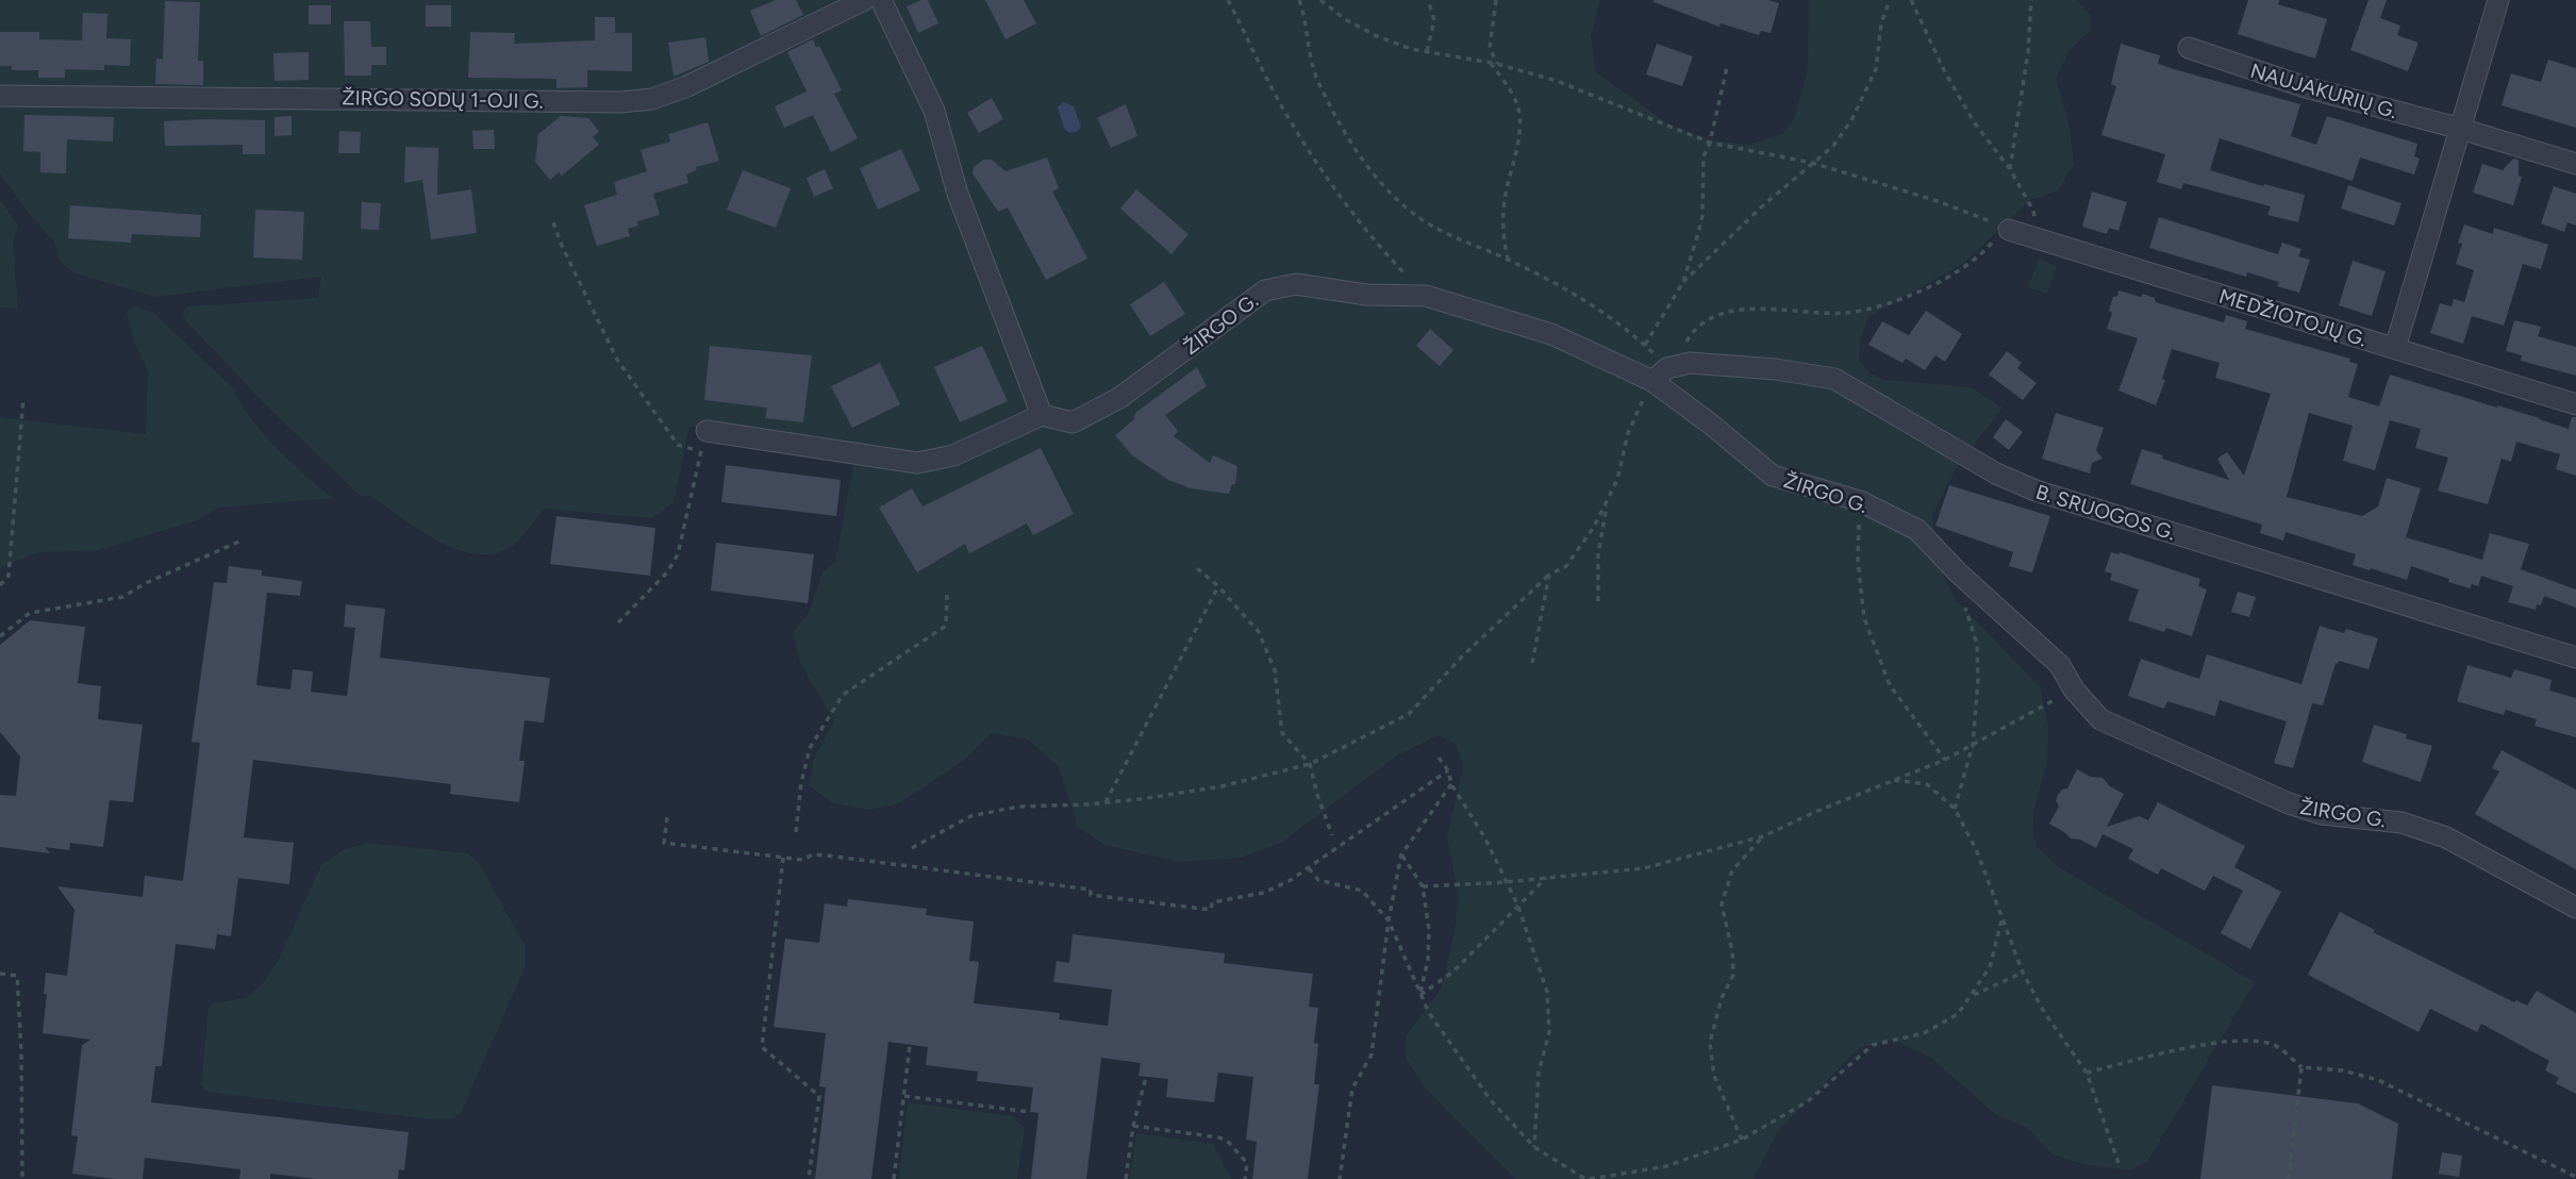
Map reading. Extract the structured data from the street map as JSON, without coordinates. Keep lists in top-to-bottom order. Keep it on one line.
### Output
{"streets":{"street":["NAUJAKURIŲ G.","ŽIRGO SODŲ 1-OJI G.","MEDŽIOTOJŲ G.","ŽIRGO G.","B. SRUOGOS G."]},"crossings":[["ŽIRGO G.","B. SRUOGOS G."]]}
